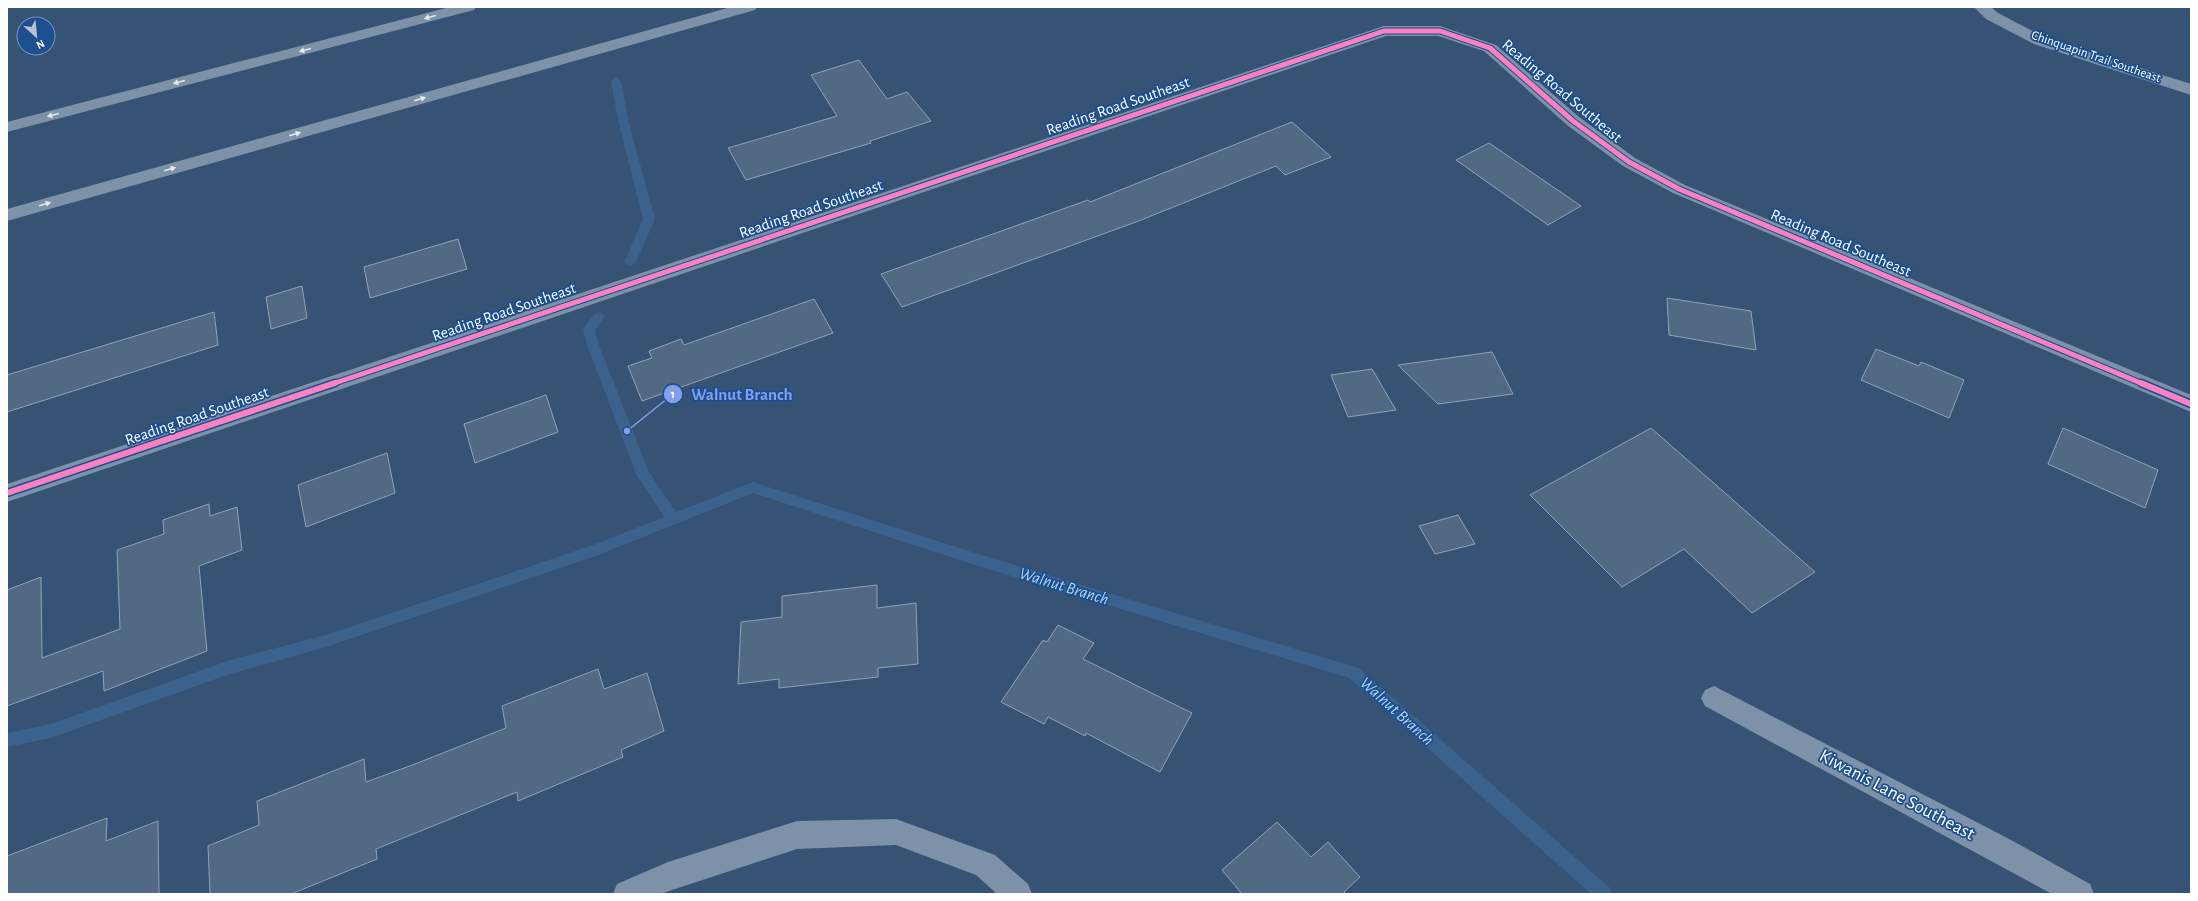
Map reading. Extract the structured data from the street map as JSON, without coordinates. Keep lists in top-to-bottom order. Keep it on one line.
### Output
{"streets":{"street":["Chinquapin Trail Southeast","Reading Road Southeast","Kiwanis Lane Southeast"]},"water":["Walnut Branch"],"places":["Walnut Branch"],"north":"bottom right"}
